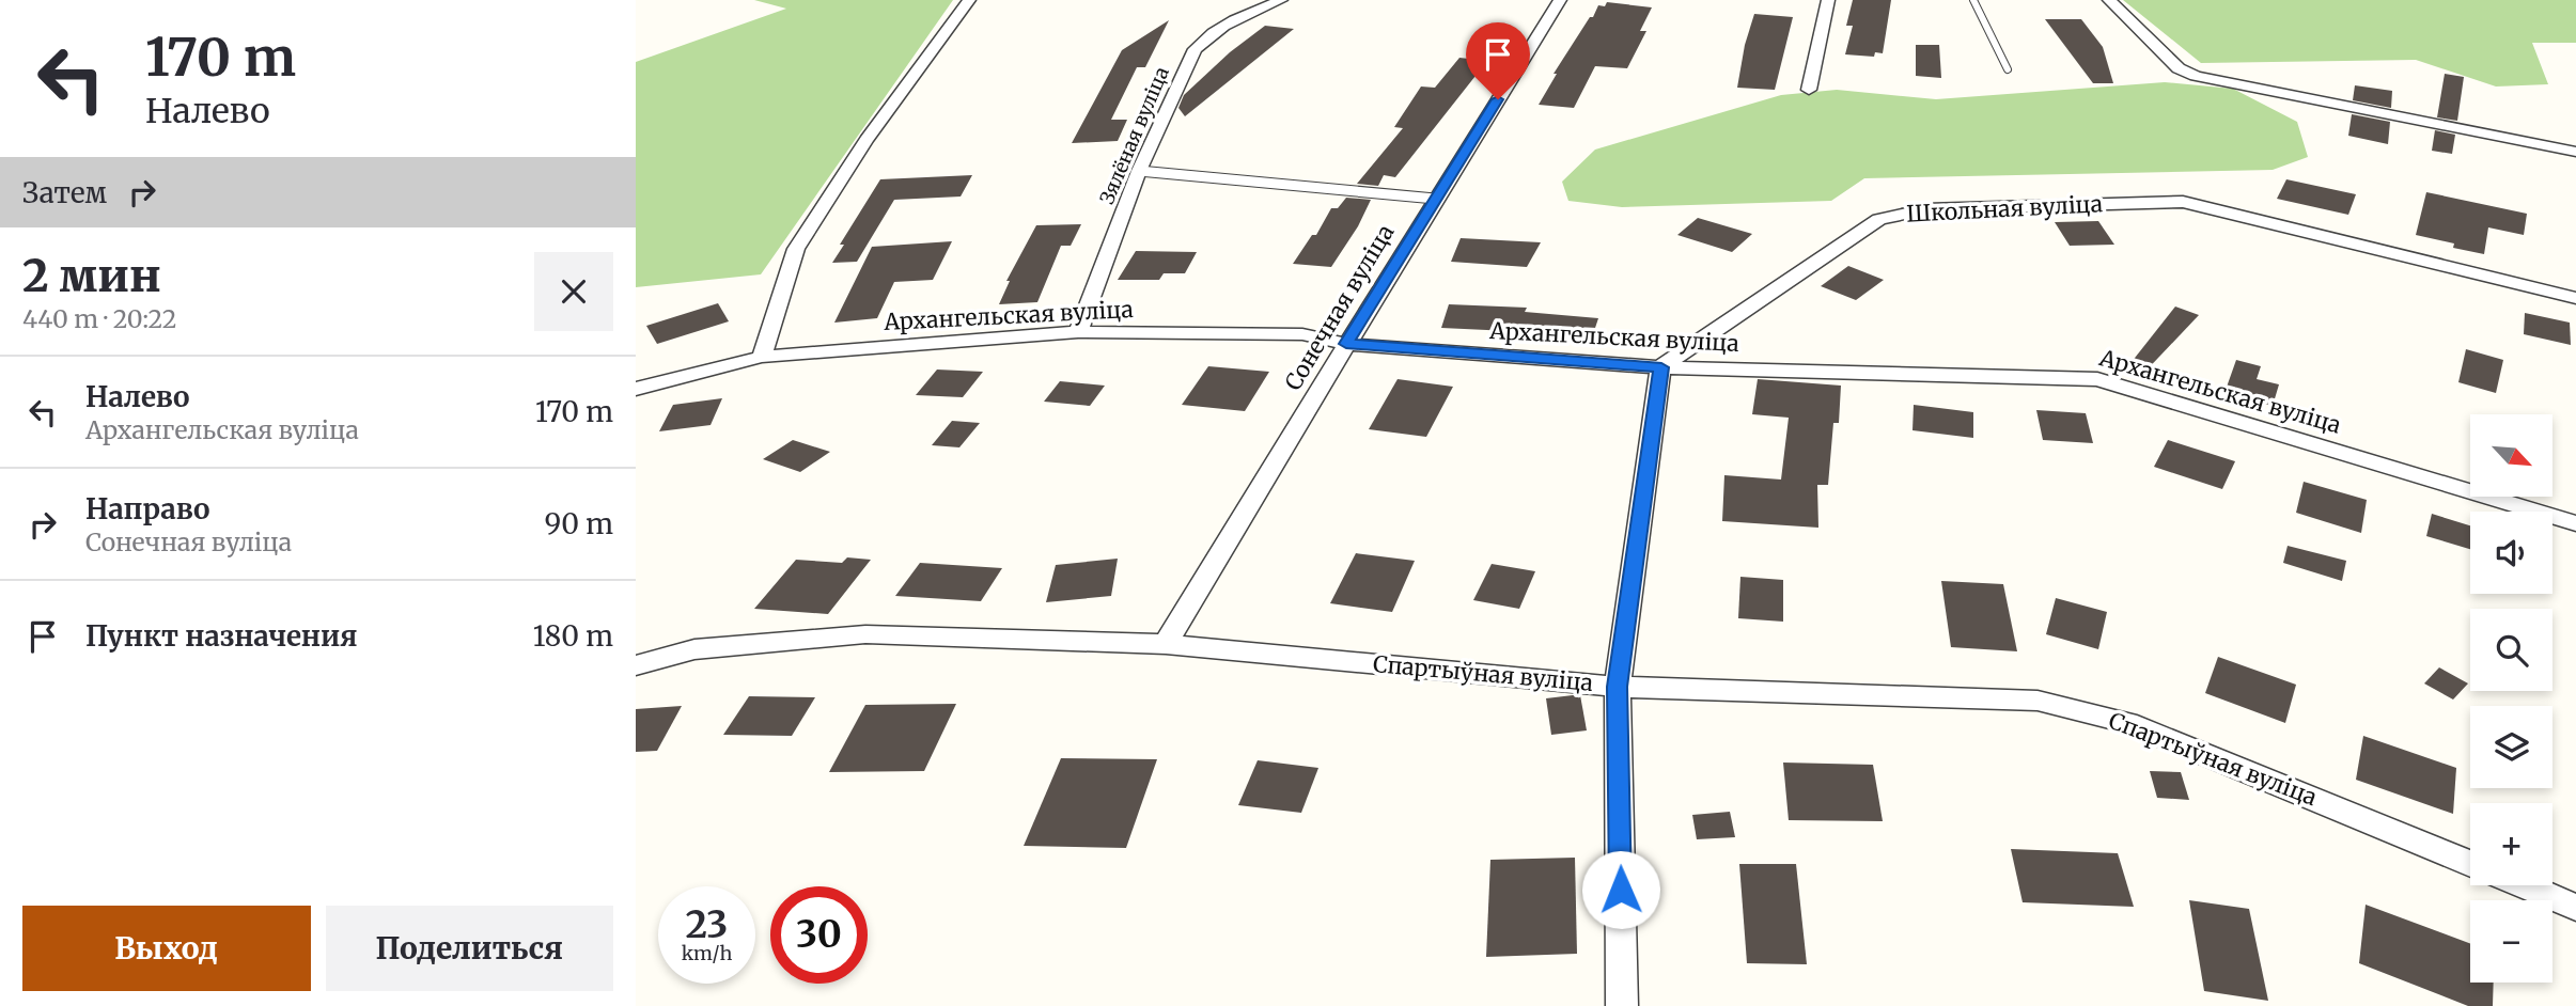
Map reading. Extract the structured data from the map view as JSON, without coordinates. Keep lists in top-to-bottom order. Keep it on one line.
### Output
{"streets":{"street":["Зялёная вуліца","Школьная вуліца","Сонечная вуліца","Архангельская вуліца","Спартыўная вуліца"]},"crossings":[["Зялёная вуліца","Архангельская вуліца"],["Школьная вуліца","Архангельская вуліца"],["Сонечная вуліца","Архангельская вуліца"],["Сонечная вуліца","Спартыўная вуліца"]],"north":"bottom right","page":{"turn":["170 m","Налево"],"then":"Затем","heading":["2 мин","440 m · 20:22"],"list":[{"name":"Налево","note":"Архангельская вуліца","value":"170 m"},{"name":"Направо","note":"Сонечная вуліца","value":"90 m"},{"name":"Пункт назначения","value":"180 m"}],"map_buttons":["+","−"],"speed":"23 km/h","limit":"30","buttons":["Выход","Поделиться"]}}
